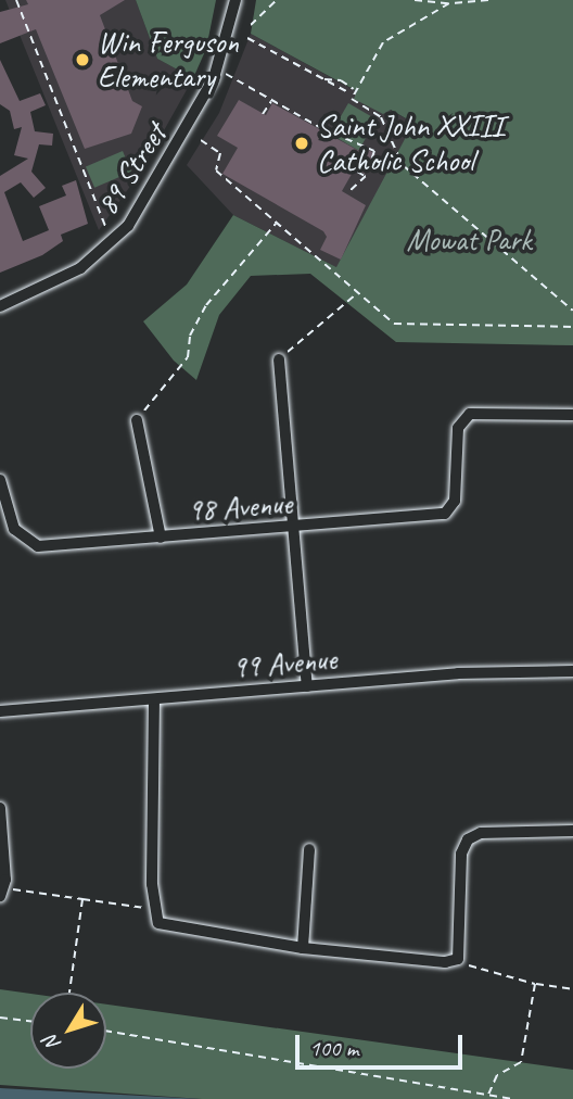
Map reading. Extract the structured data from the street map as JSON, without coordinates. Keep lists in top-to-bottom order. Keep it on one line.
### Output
{"streets":{"street":["89 Street","98 Avenue","99 Avenue"]},"parks":["Mowat Park"],"places":["Win Ferguson Elementary","Saint John XXIII Catholic School"],"scale_bar":"100 m","north":"bottom left"}
